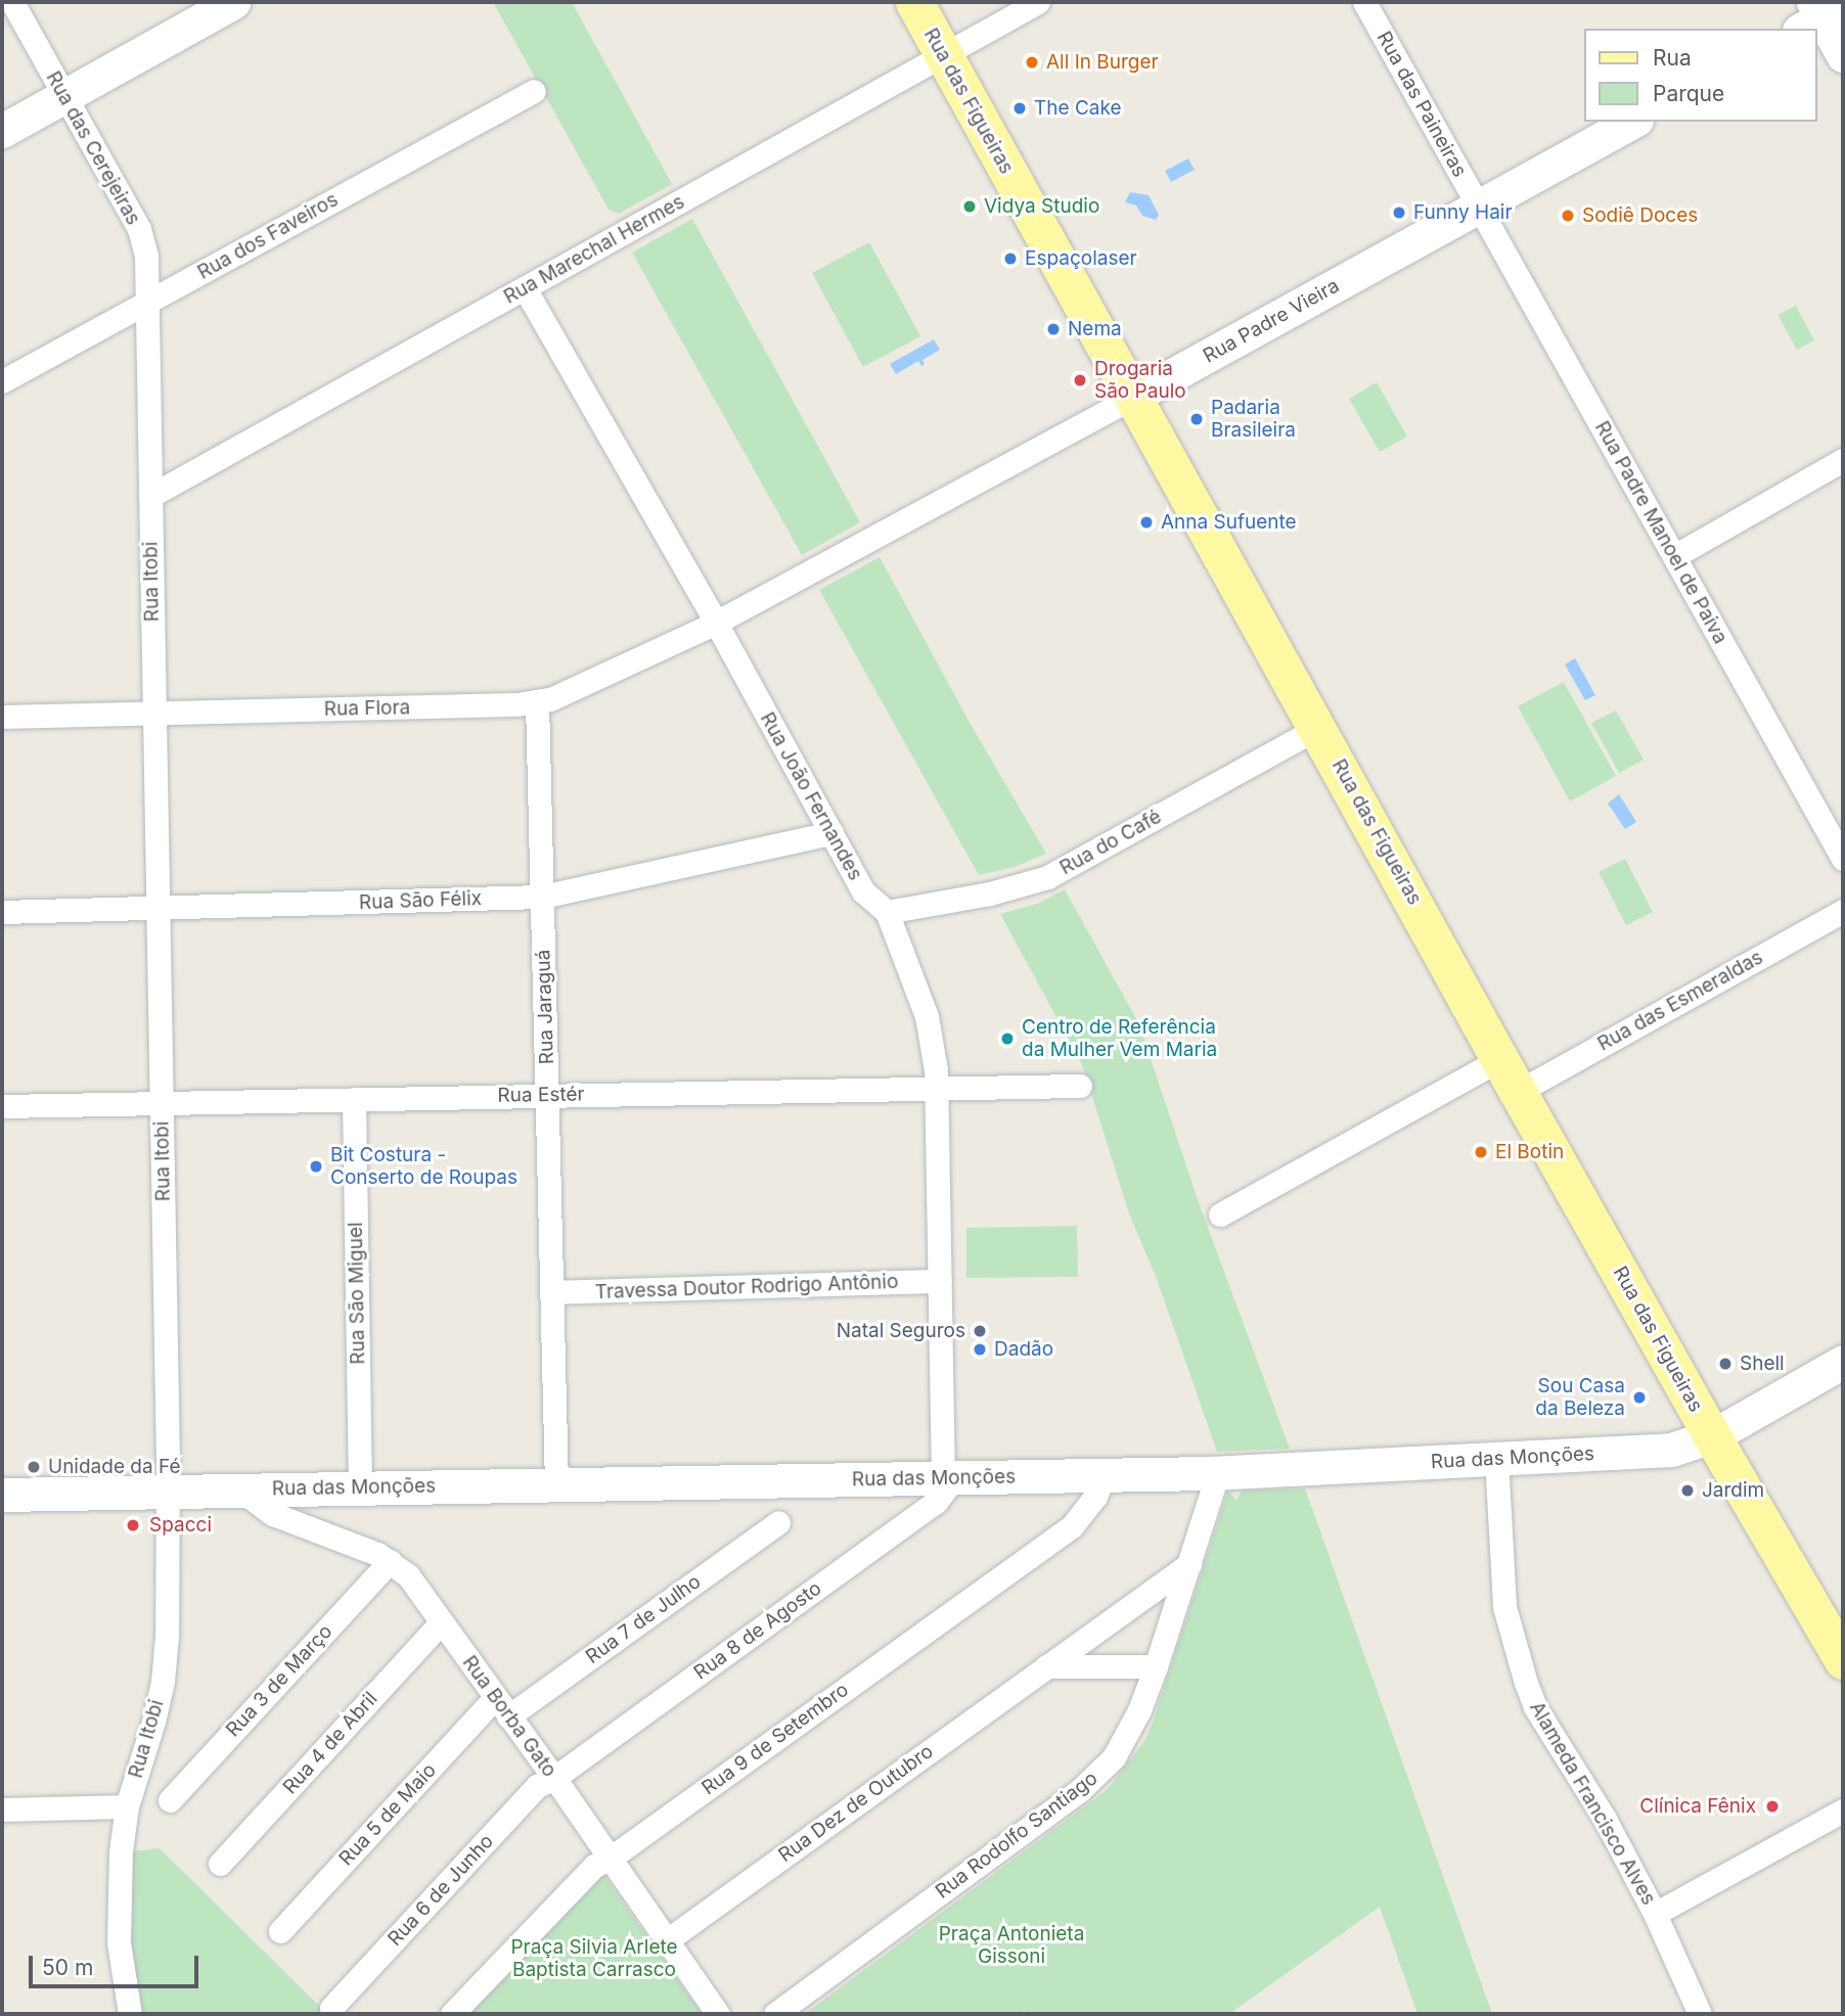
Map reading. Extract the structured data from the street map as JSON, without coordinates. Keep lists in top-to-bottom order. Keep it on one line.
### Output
{"streets":{"main road":["Rua das Figueiras"],"street":["Rua das Paineiras","Rua das Cerejeiras","Rua dos Faveiros","Rua Marechal Hermes","Rua Padre Vieira","Rua Padre Manoel de Paiva","Rua Itobi","Rua Flora","Rua João Fernandes","Rua do Café","Rua São Félix","Rua das Esmeraldas","Rua Jaraguá","Rua Estér","Travessa Doutor Rodrigo Antônio","Rua São Miguel","Rua das Monções","Rua 7 de Julho","Rua 8 de Agosto","Rua 3 de Março","Rua Borba Gato","Rua 9 de Setembro","Rua 4 de Abril","Rua Dez de Outubro","Alameda Francisco Alves","Rua 5 de Maio","Rua Rodolfo Santiago","Rua 6 de Junho"]},"crossings":[["Rua das Figueiras","Rua Marechal Hermes"],["Rua das Figueiras","Rua Padre Vieira"],["Rua das Figueiras","Rua do Café"],["Rua das Figueiras","Rua das Esmeraldas"],["Rua das Figueiras","Rua das Monções"],["Rua das Paineiras","Rua Padre Vieira"],["Rua das Paineiras","Rua Padre Manoel de Paiva"],["Rua das Cerejeiras","Rua dos Faveiros"],["Rua das Cerejeiras","Rua Itobi"],["Rua dos Faveiros","Rua Itobi"],["Rua Marechal Hermes","Rua Itobi"],["Rua Marechal Hermes","Rua João Fernandes"],["Rua Padre Vieira","Rua Padre Manoel de Paiva"],["Rua Padre Vieira","Rua Flora"],["Rua Padre Vieira","Rua João Fernandes"],["Rua Itobi","Rua Flora"],["Rua Itobi","Rua São Félix"],["Rua Itobi","Rua Estér"],["Rua Itobi","Rua das Monções"],["Rua Flora","Rua João Fernandes"],["Rua Flora","Rua Jaraguá"],["Rua João Fernandes","Rua do Café"],["Rua João Fernandes","Rua São Félix"],["Rua João Fernandes","Rua Estér"],["Rua João Fernandes","Travessa Doutor Rodrigo Antônio"],["Rua João Fernandes","Rua das Monções"],["Rua João Fernandes","Rua 8 de Agosto"],["Rua São Félix","Rua Jaraguá"],["Rua Jaraguá","Rua Estér"],["Rua Jaraguá","Travessa Doutor Rodrigo Antônio"],["Rua Jaraguá","Rua das Monções"],["Rua Estér","Rua São Miguel"],["Rua São Miguel","Rua das Monções"],["Rua das Monções","Rua 8 de Agosto"],["Rua das Monções","Rua Borba Gato"],["Rua das Monções","Rua 9 de Setembro"],["Rua das Monções","Alameda Francisco Alves"],["Rua das Monções","Rua Rodolfo Santiago"],["Rua 7 de Julho","Rua Borba Gato"],["Rua 7 de Julho","Rua 5 de Maio"],["Rua 8 de Agosto","Rua Borba Gato"],["Rua 8 de Agosto","Rua 6 de Junho"],["Rua 3 de Março","Rua Borba Gato"],["Rua Borba Gato","Rua 9 de Setembro"],["Rua Borba Gato","Rua 4 de Abril"],["Rua Borba Gato","Rua Dez de Outubro"],["Rua Borba Gato","Rua 5 de Maio"],["Rua Borba Gato","Rua 6 de Junho"],["Rua Dez de Outubro","Rua Rodolfo Santiago"]],"parks":["Praça Antonieta Gissoni","Praça Silvia Arlete Baptista Carrasco"],"places":["All In Burger","The Cake","Vidya Studio","Funny Hair","Sodiê Doces","Espaçolaser","Nema","Drogaria São Paulo","Padaria Brasileira","Anna Sufuente","Centro de Referência da Mulher Vem Maria","El Botin","Bit Costura - Conserto de Roupas","Natal Seguros","Dadão","Shell","Sou Casa da Beleza","Unidade da Fé","Jardim","Spacci","Clínica Fênix"],"legend":["Rua","Parque"],"scale_bar":"50 m"}
